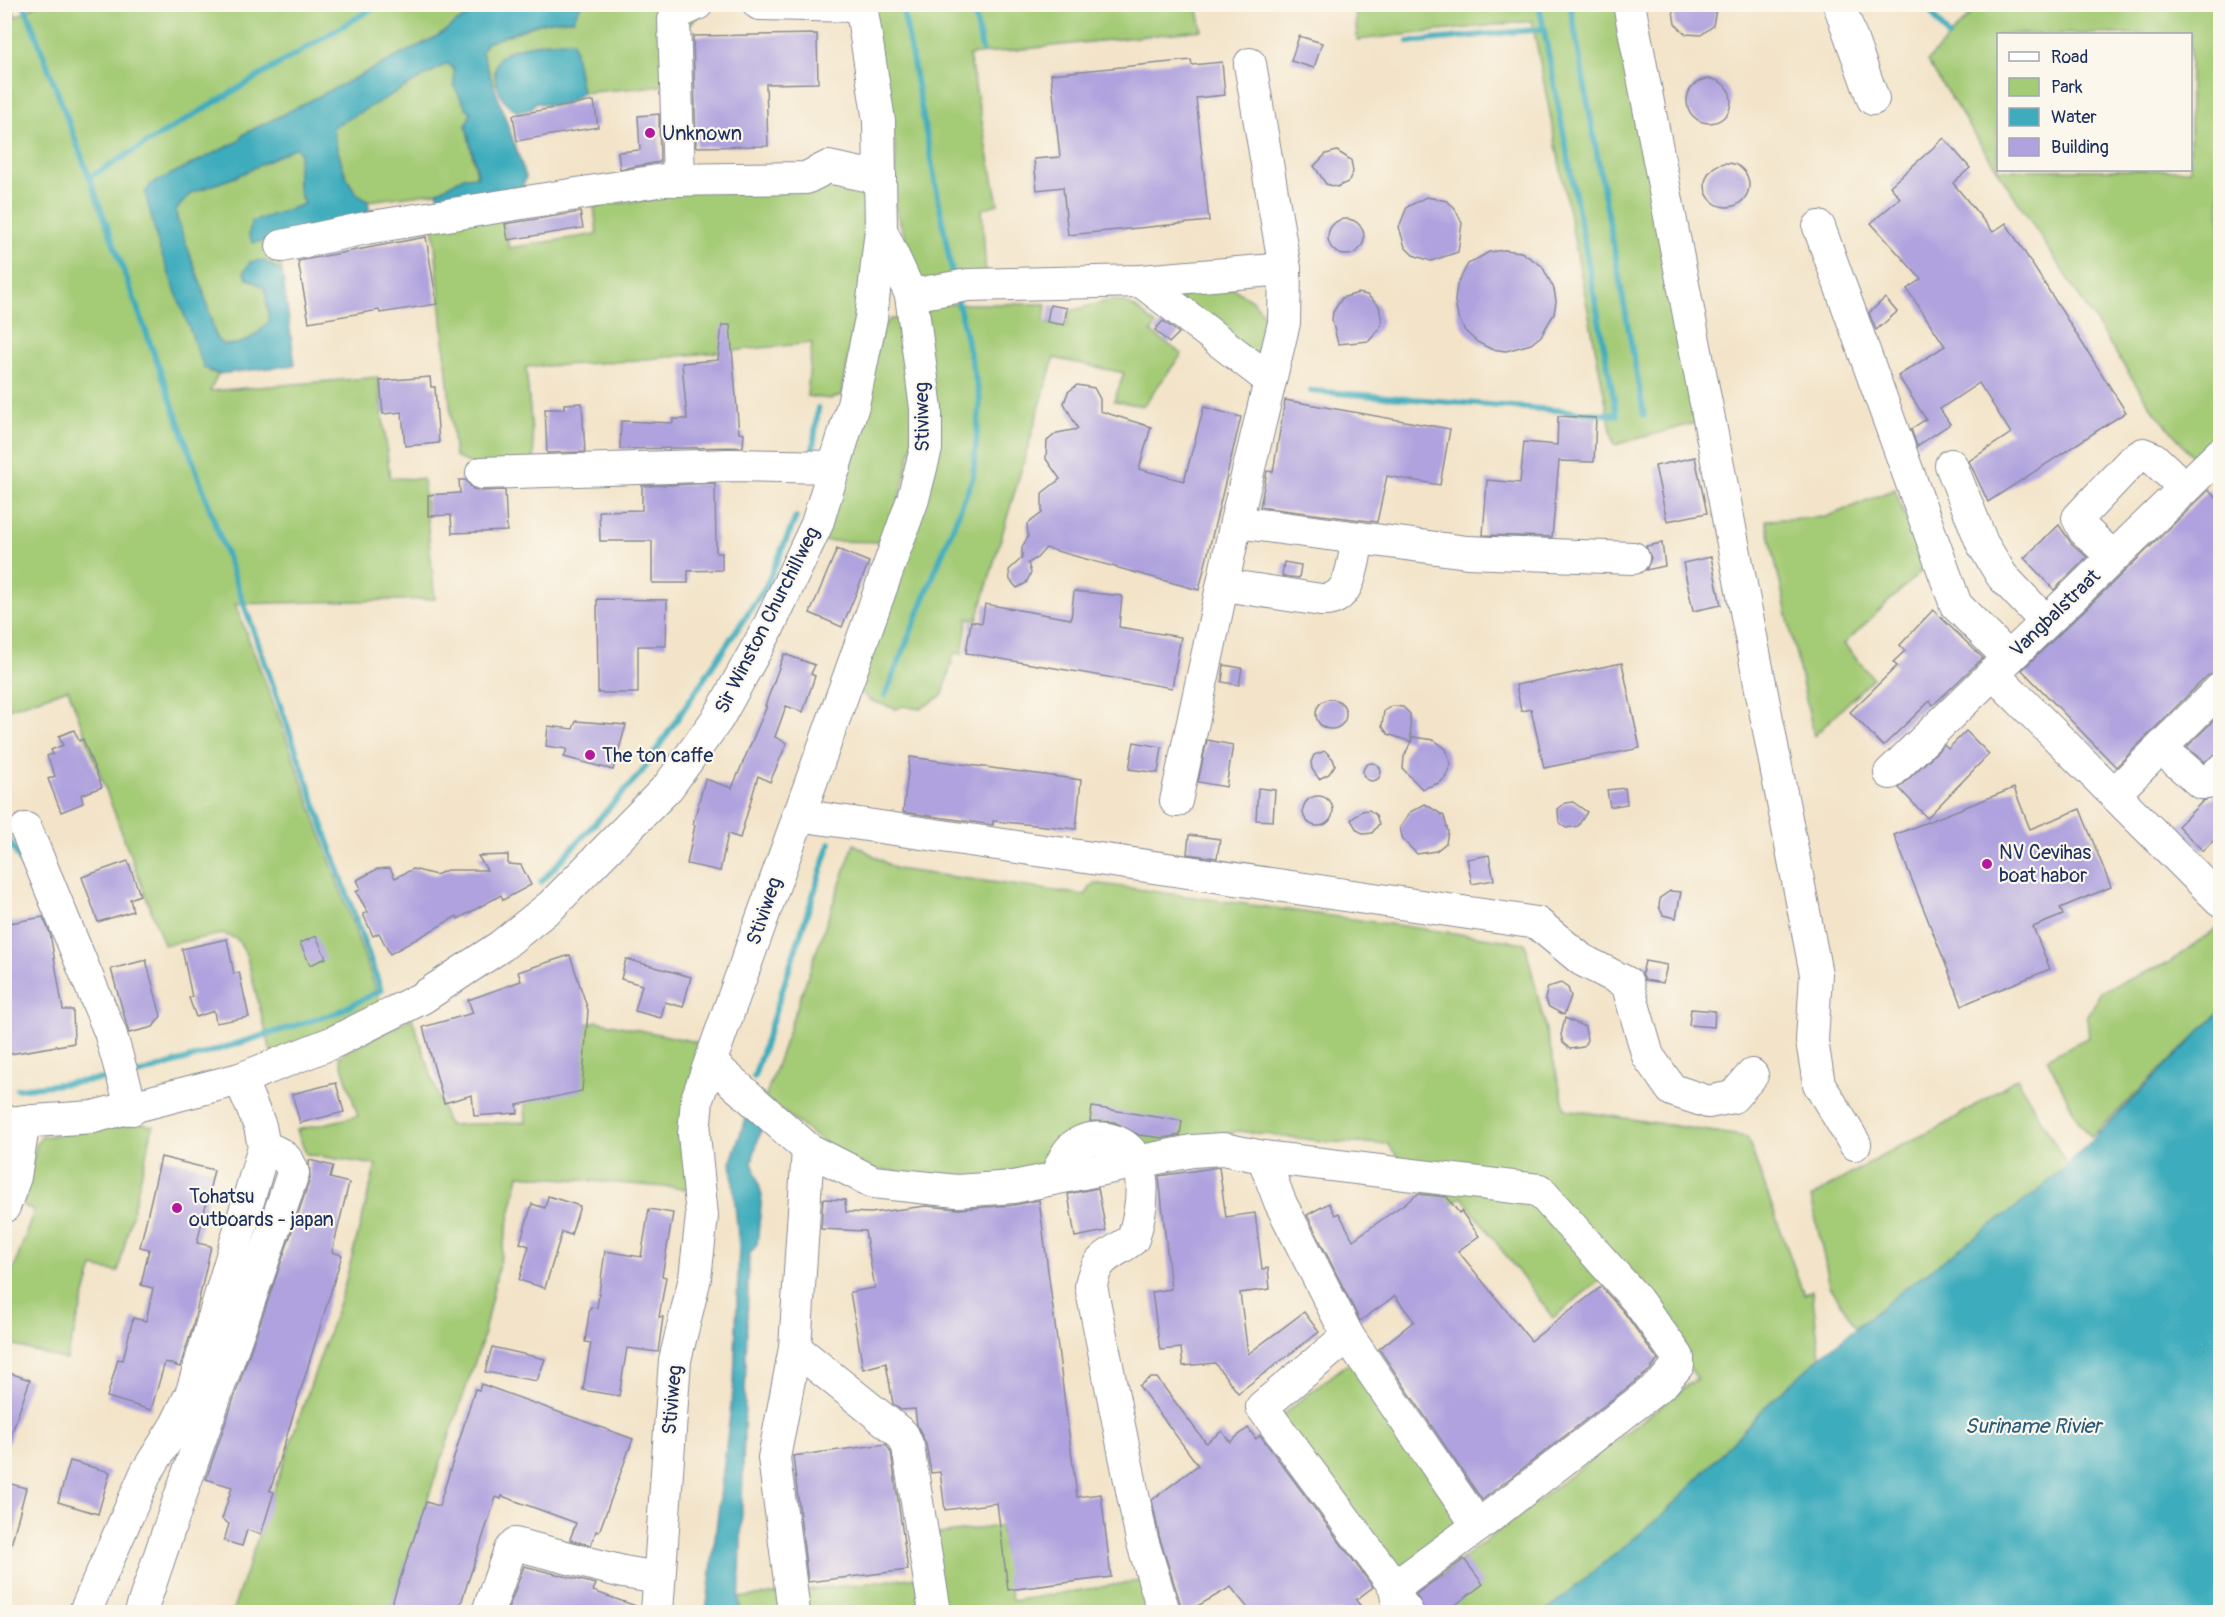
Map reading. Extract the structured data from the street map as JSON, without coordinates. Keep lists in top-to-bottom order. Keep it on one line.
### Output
{"streets":{"street":["Stiviweg","Vangbalstraat","Sir Winston Churchillweg"]},"crossings":[["Stiviweg","Sir Winston Churchillweg"]],"water":["Suriname Rivier"],"places":["Unknown","The ton caffe","NV Cevihas boat habor","Tohatsu outboards - japan"],"legend":["Road","Park","Water","Building"]}
